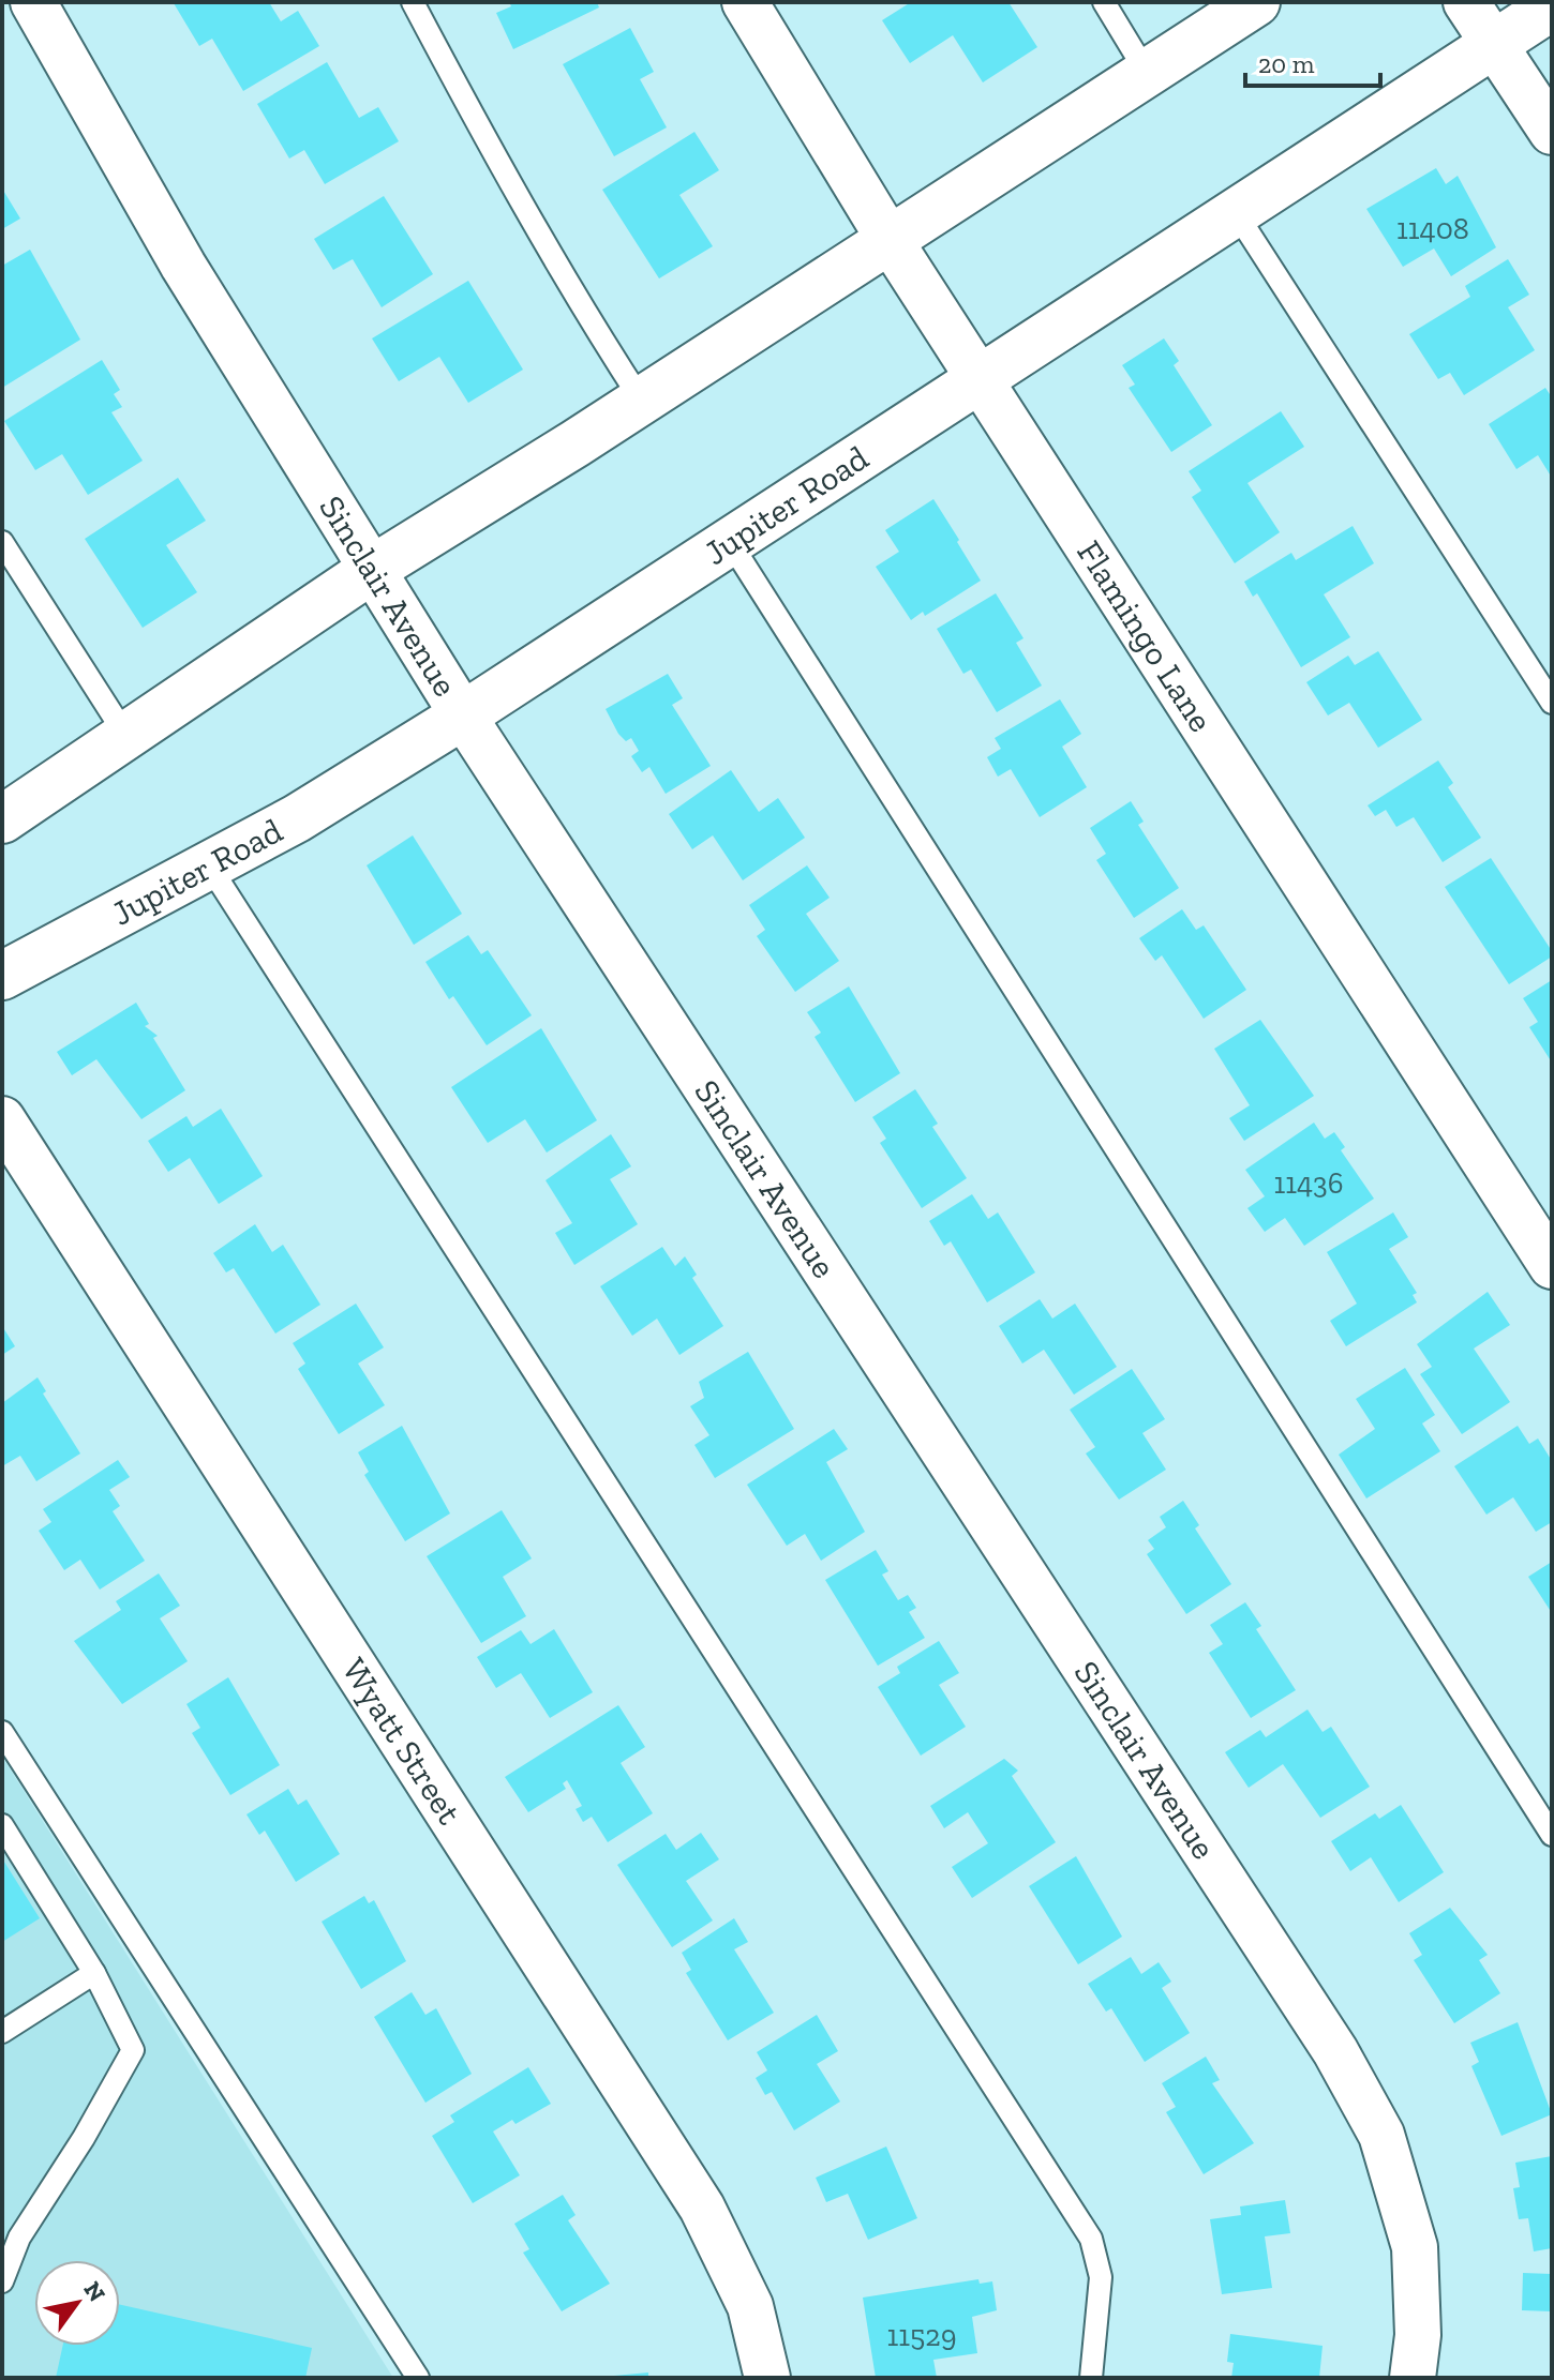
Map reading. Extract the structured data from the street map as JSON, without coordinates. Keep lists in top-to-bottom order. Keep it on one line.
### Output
{"streets":{"main road":["Jupiter Road"],"street":["Sinclair Avenue","Flamingo Lane","Wyatt Street"]},"crossings":[["Jupiter Road","Sinclair Avenue"],["Jupiter Road","Flamingo Lane"]],"house_numbers":["11408","11436","11529"],"scale_bar":"20 m","north":"top right"}
